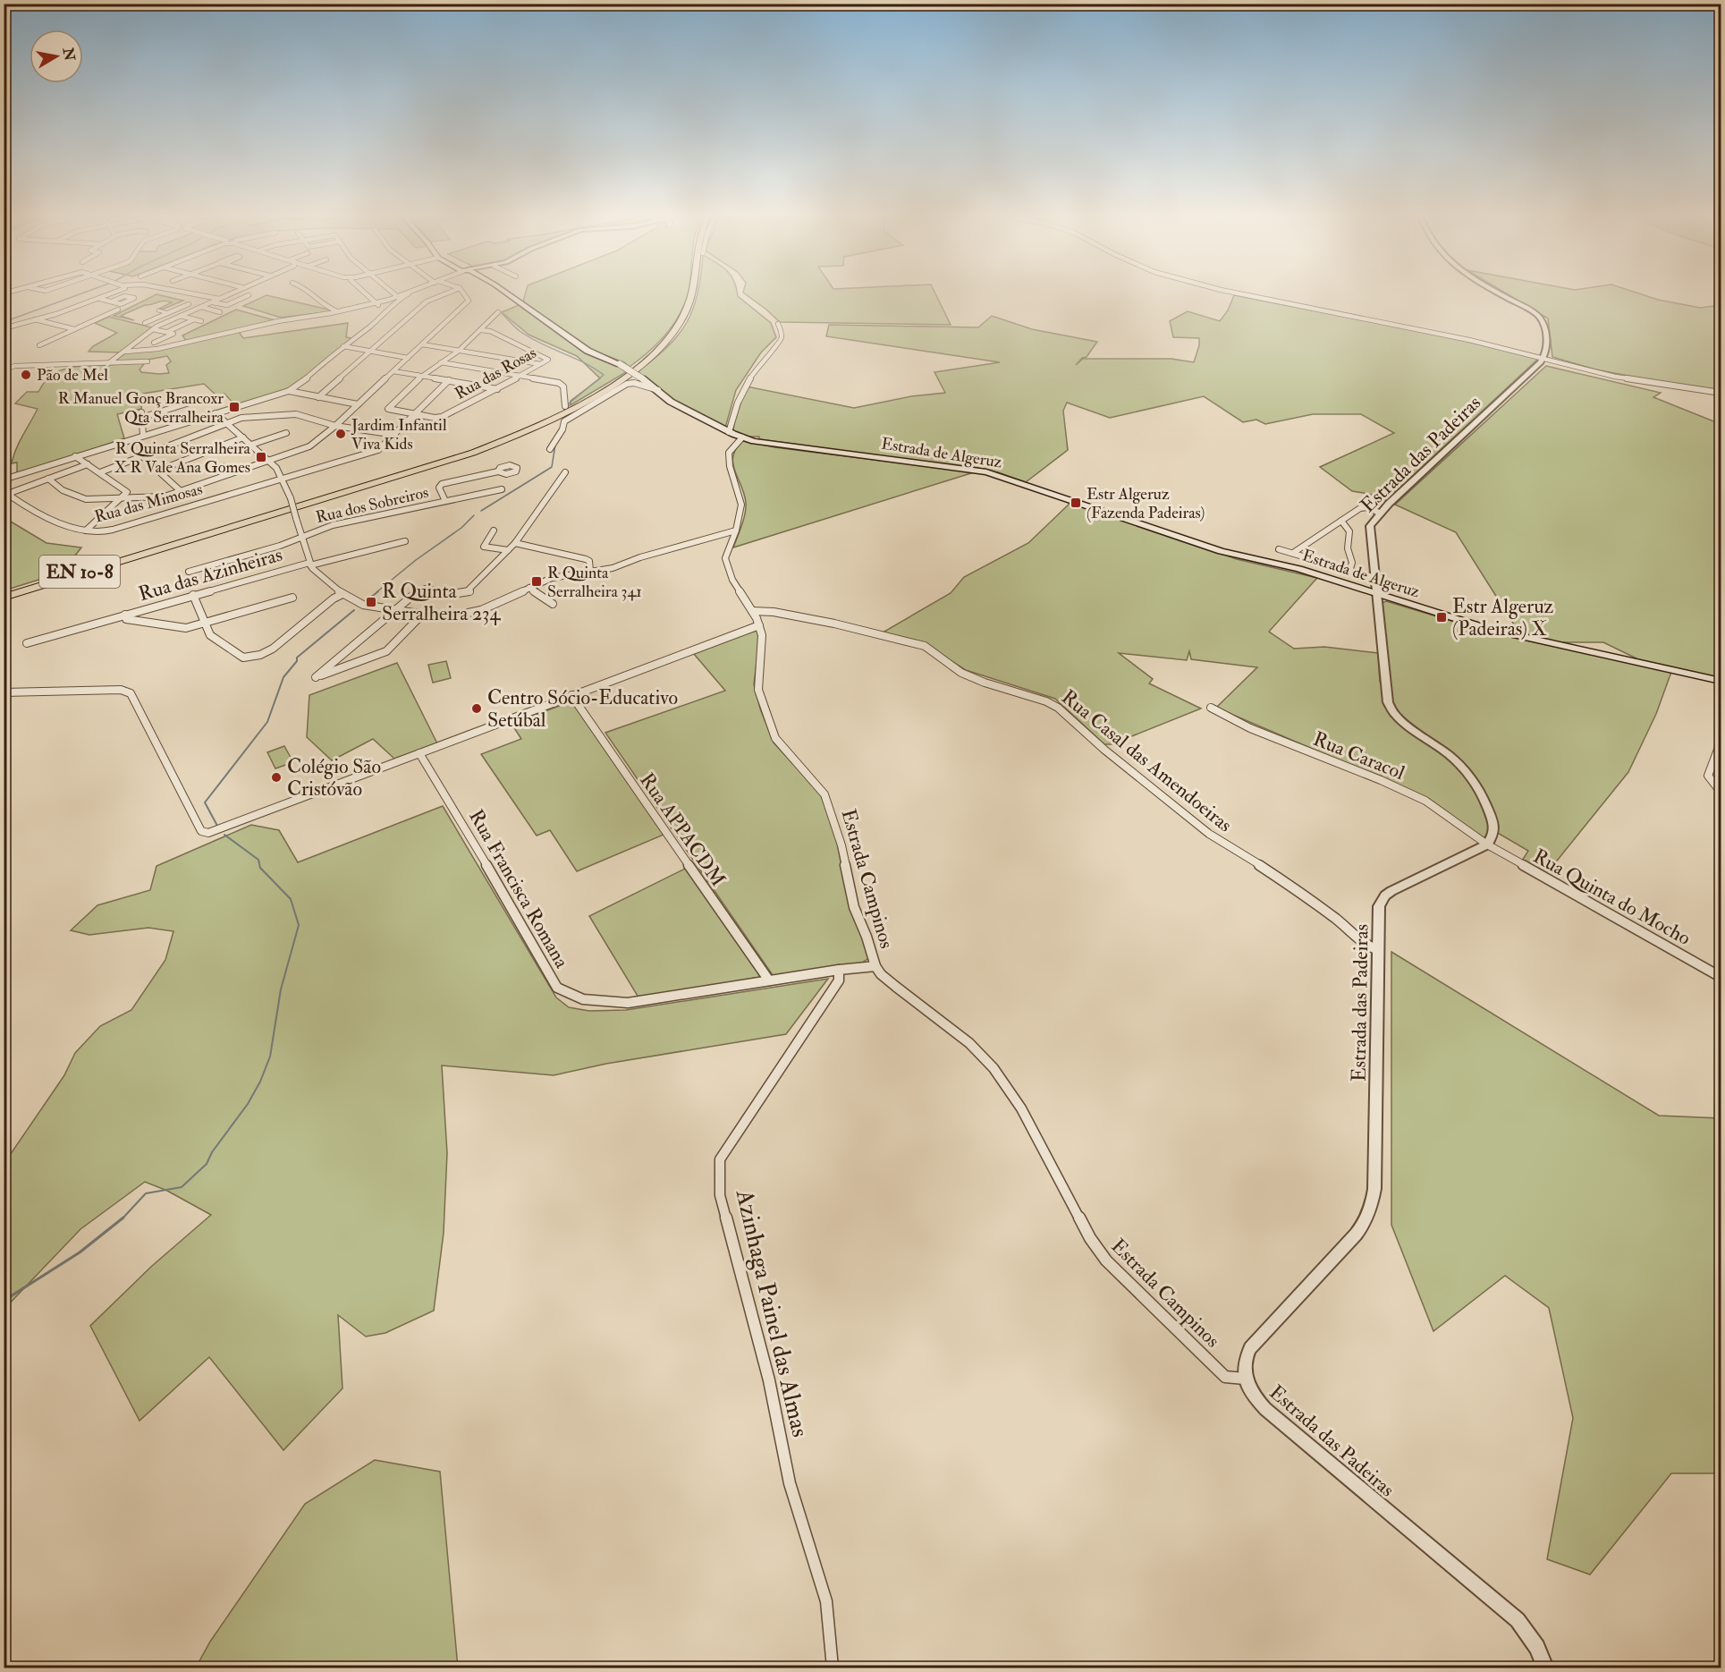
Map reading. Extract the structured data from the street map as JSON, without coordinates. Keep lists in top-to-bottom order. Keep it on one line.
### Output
{"streets":{"highway":["EN 10-8"],"main road":["Estrada de Algeruz"],"street":["Rua das Rosas","Estrada das Padeiras","Rua das Mimosas","Rua dos Sobreiros","Rua das Azinheiras","Rua Caracol","Rua Casal das Amendoeiras","Rua APPACDM","Estrada Campinos","Rua Francisca Romana","Rua Quinta do Mocho","Azinhaga Painel das Almas"]},"crossings":[["Rua das Rosas","Rua das Mimosas"],["Estrada de Algeruz","Estrada das Padeiras"],["Estrada de Algeruz","Estrada Campinos"],["Estrada das Padeiras","Rua Caracol"],["Estrada das Padeiras","Rua Casal das Amendoeiras"],["Estrada das Padeiras","Estrada Campinos"],["Estrada das Padeiras","Rua Quinta do Mocho"],["Rua Caracol","Rua Quinta do Mocho"],["Rua Casal das Amendoeiras","Estrada Campinos"],["Rua APPACDM","Rua Francisca Romana"],["Rua Francisca Romana","Azinhaga Painel das Almas"]],"places":{"other":["Pão de Mel","Jardim Infantil Viva Kids","Centro Sócio-Educativo Setúbal","Colégio São Cristóvão"],"transit":["R Manuel Gonç Brancoxr Qta Serralheira","R Quinta Serralheira X R Vale Ana Gomes","Estr Algeruz (Fazenda Padeiras)","R Quinta Serralheira 341","R Quinta Serralheira 234","Estr Algeruz (Padeiras) X"]},"north":"right"}
